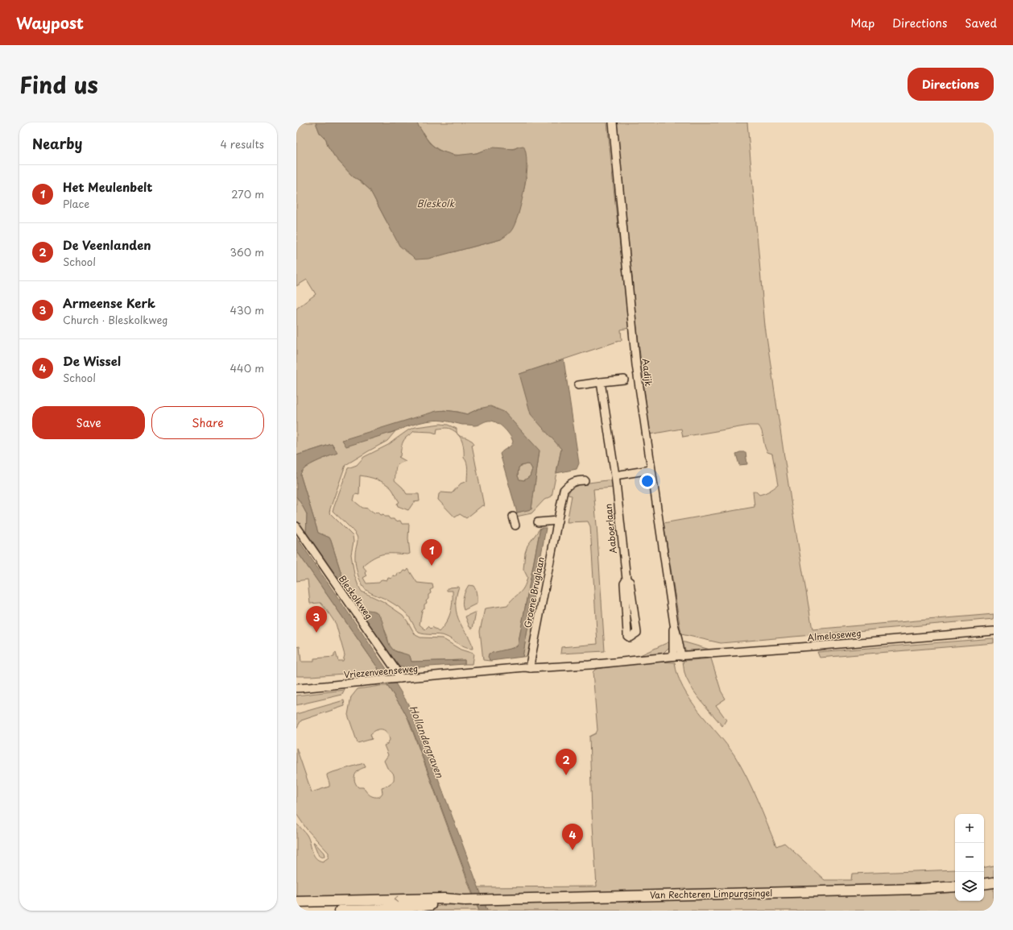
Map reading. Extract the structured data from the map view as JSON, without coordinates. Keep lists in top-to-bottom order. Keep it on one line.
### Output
{"streets":{"main road":["Van Rechteren Limpurgsingel"],"street":["Aadijk","Aaboerlaan","Groene Bruglaan","Bleskolkweg","Almeloseweg","Vriezenveenseweg"]},"crossings":[["Aadijk","Almeloseweg"],["Aadijk","Vriezenveenseweg"],["Groene Bruglaan","Vriezenveenseweg"],["Bleskolkweg","Vriezenveenseweg"],["Almeloseweg","Vriezenveenseweg"]],"water":["Bleskolk","Hollandergraven"],"page":{"header":"Waypost","nav":["Map","Directions","Saved"],"title":"Find us","buttons":["Directions",["Save","Share"]],"heading":["Nearby","4 results"],"list":[{"mark":"1","name":"Het Meulenbelt","note":"Place","value":"270 m"},{"mark":"2","name":"De Veenlanden","note":"School","value":"360 m"},{"mark":"3","name":"Armeense Kerk","note":"Church · Bleskolkweg","value":"430 m"},{"mark":"4","name":"De Wissel","note":"School","value":"440 m"}],"pins":["1","3","2","4"],"map_buttons":["+","−"]}}
